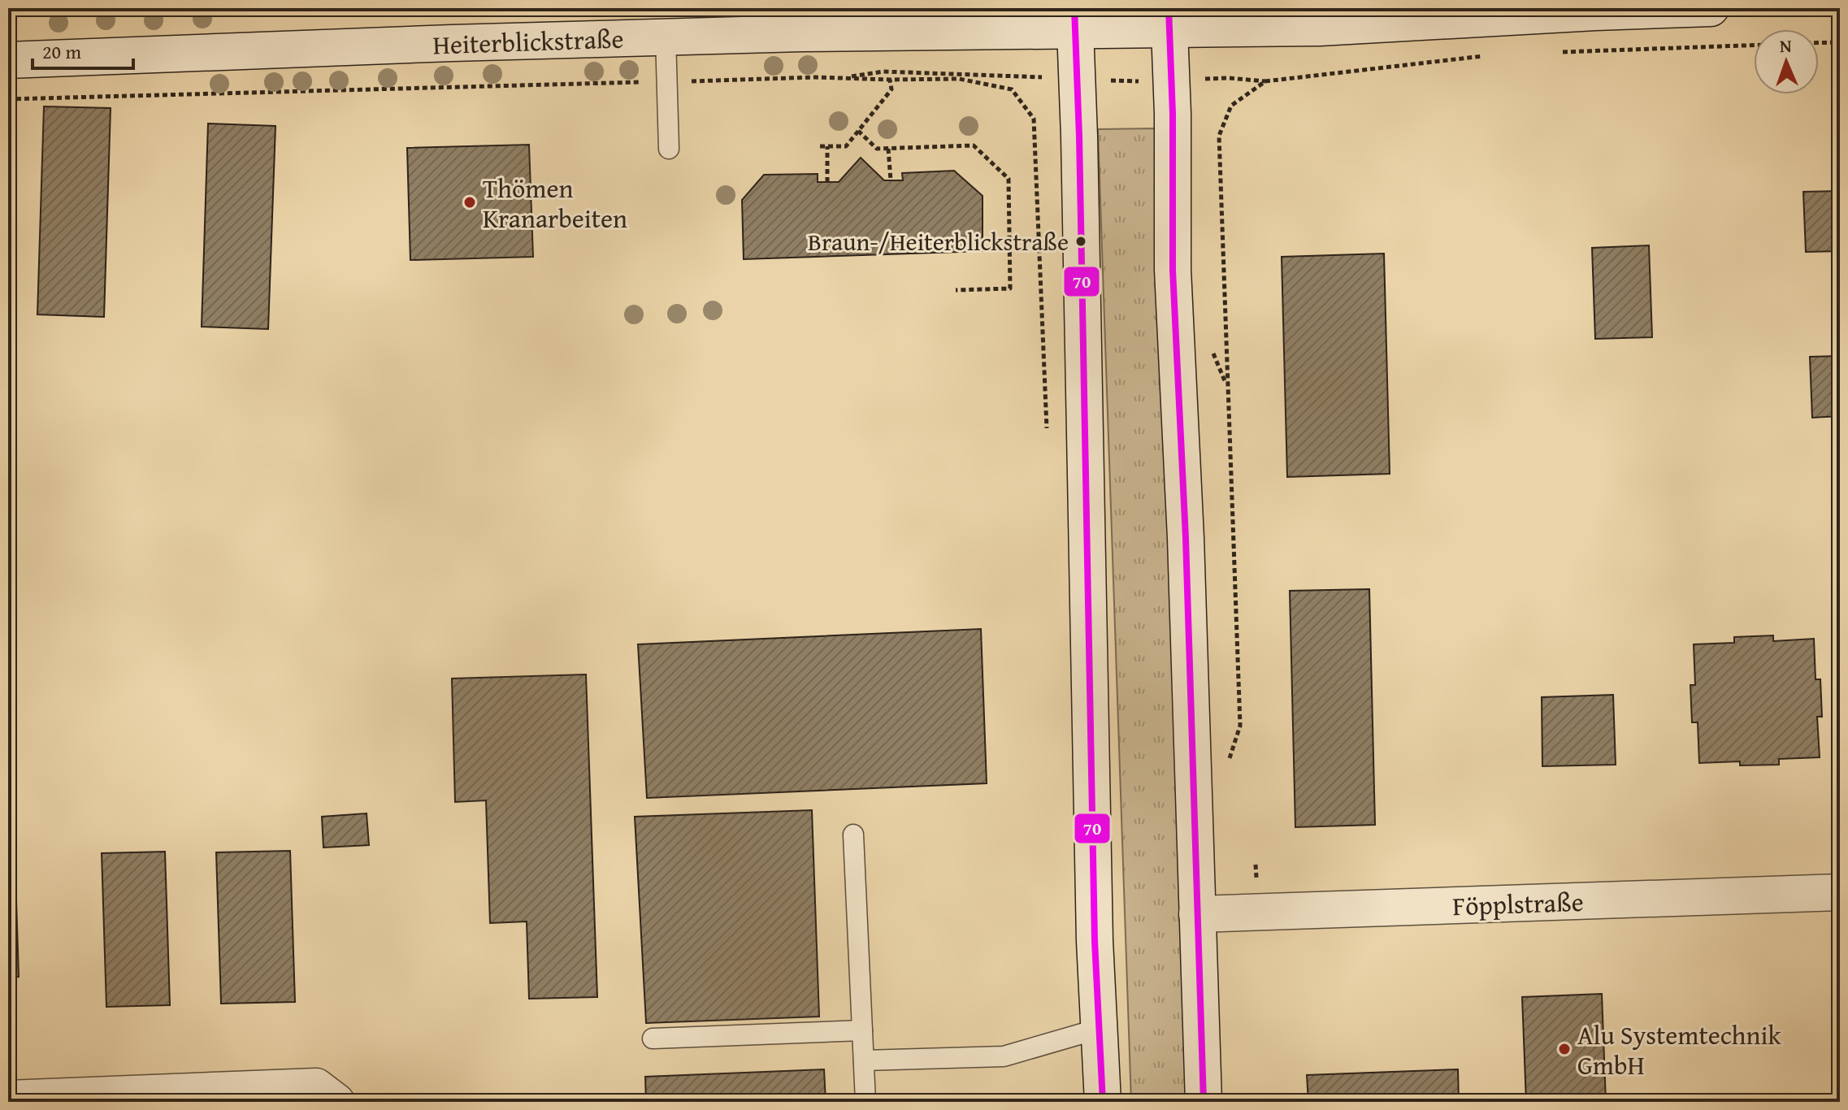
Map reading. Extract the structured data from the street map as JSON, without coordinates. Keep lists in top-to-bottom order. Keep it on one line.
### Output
{"streets":{"street":["Heiterblickstraße","Föpplstraße"]},"places":["Thömen Kranarbeiten","Braun-/Heiterblickstraße","Alu Systemtechnik GmbH"],"lines":["transit line 70"],"scale_bar":"20 m","north":"top"}
